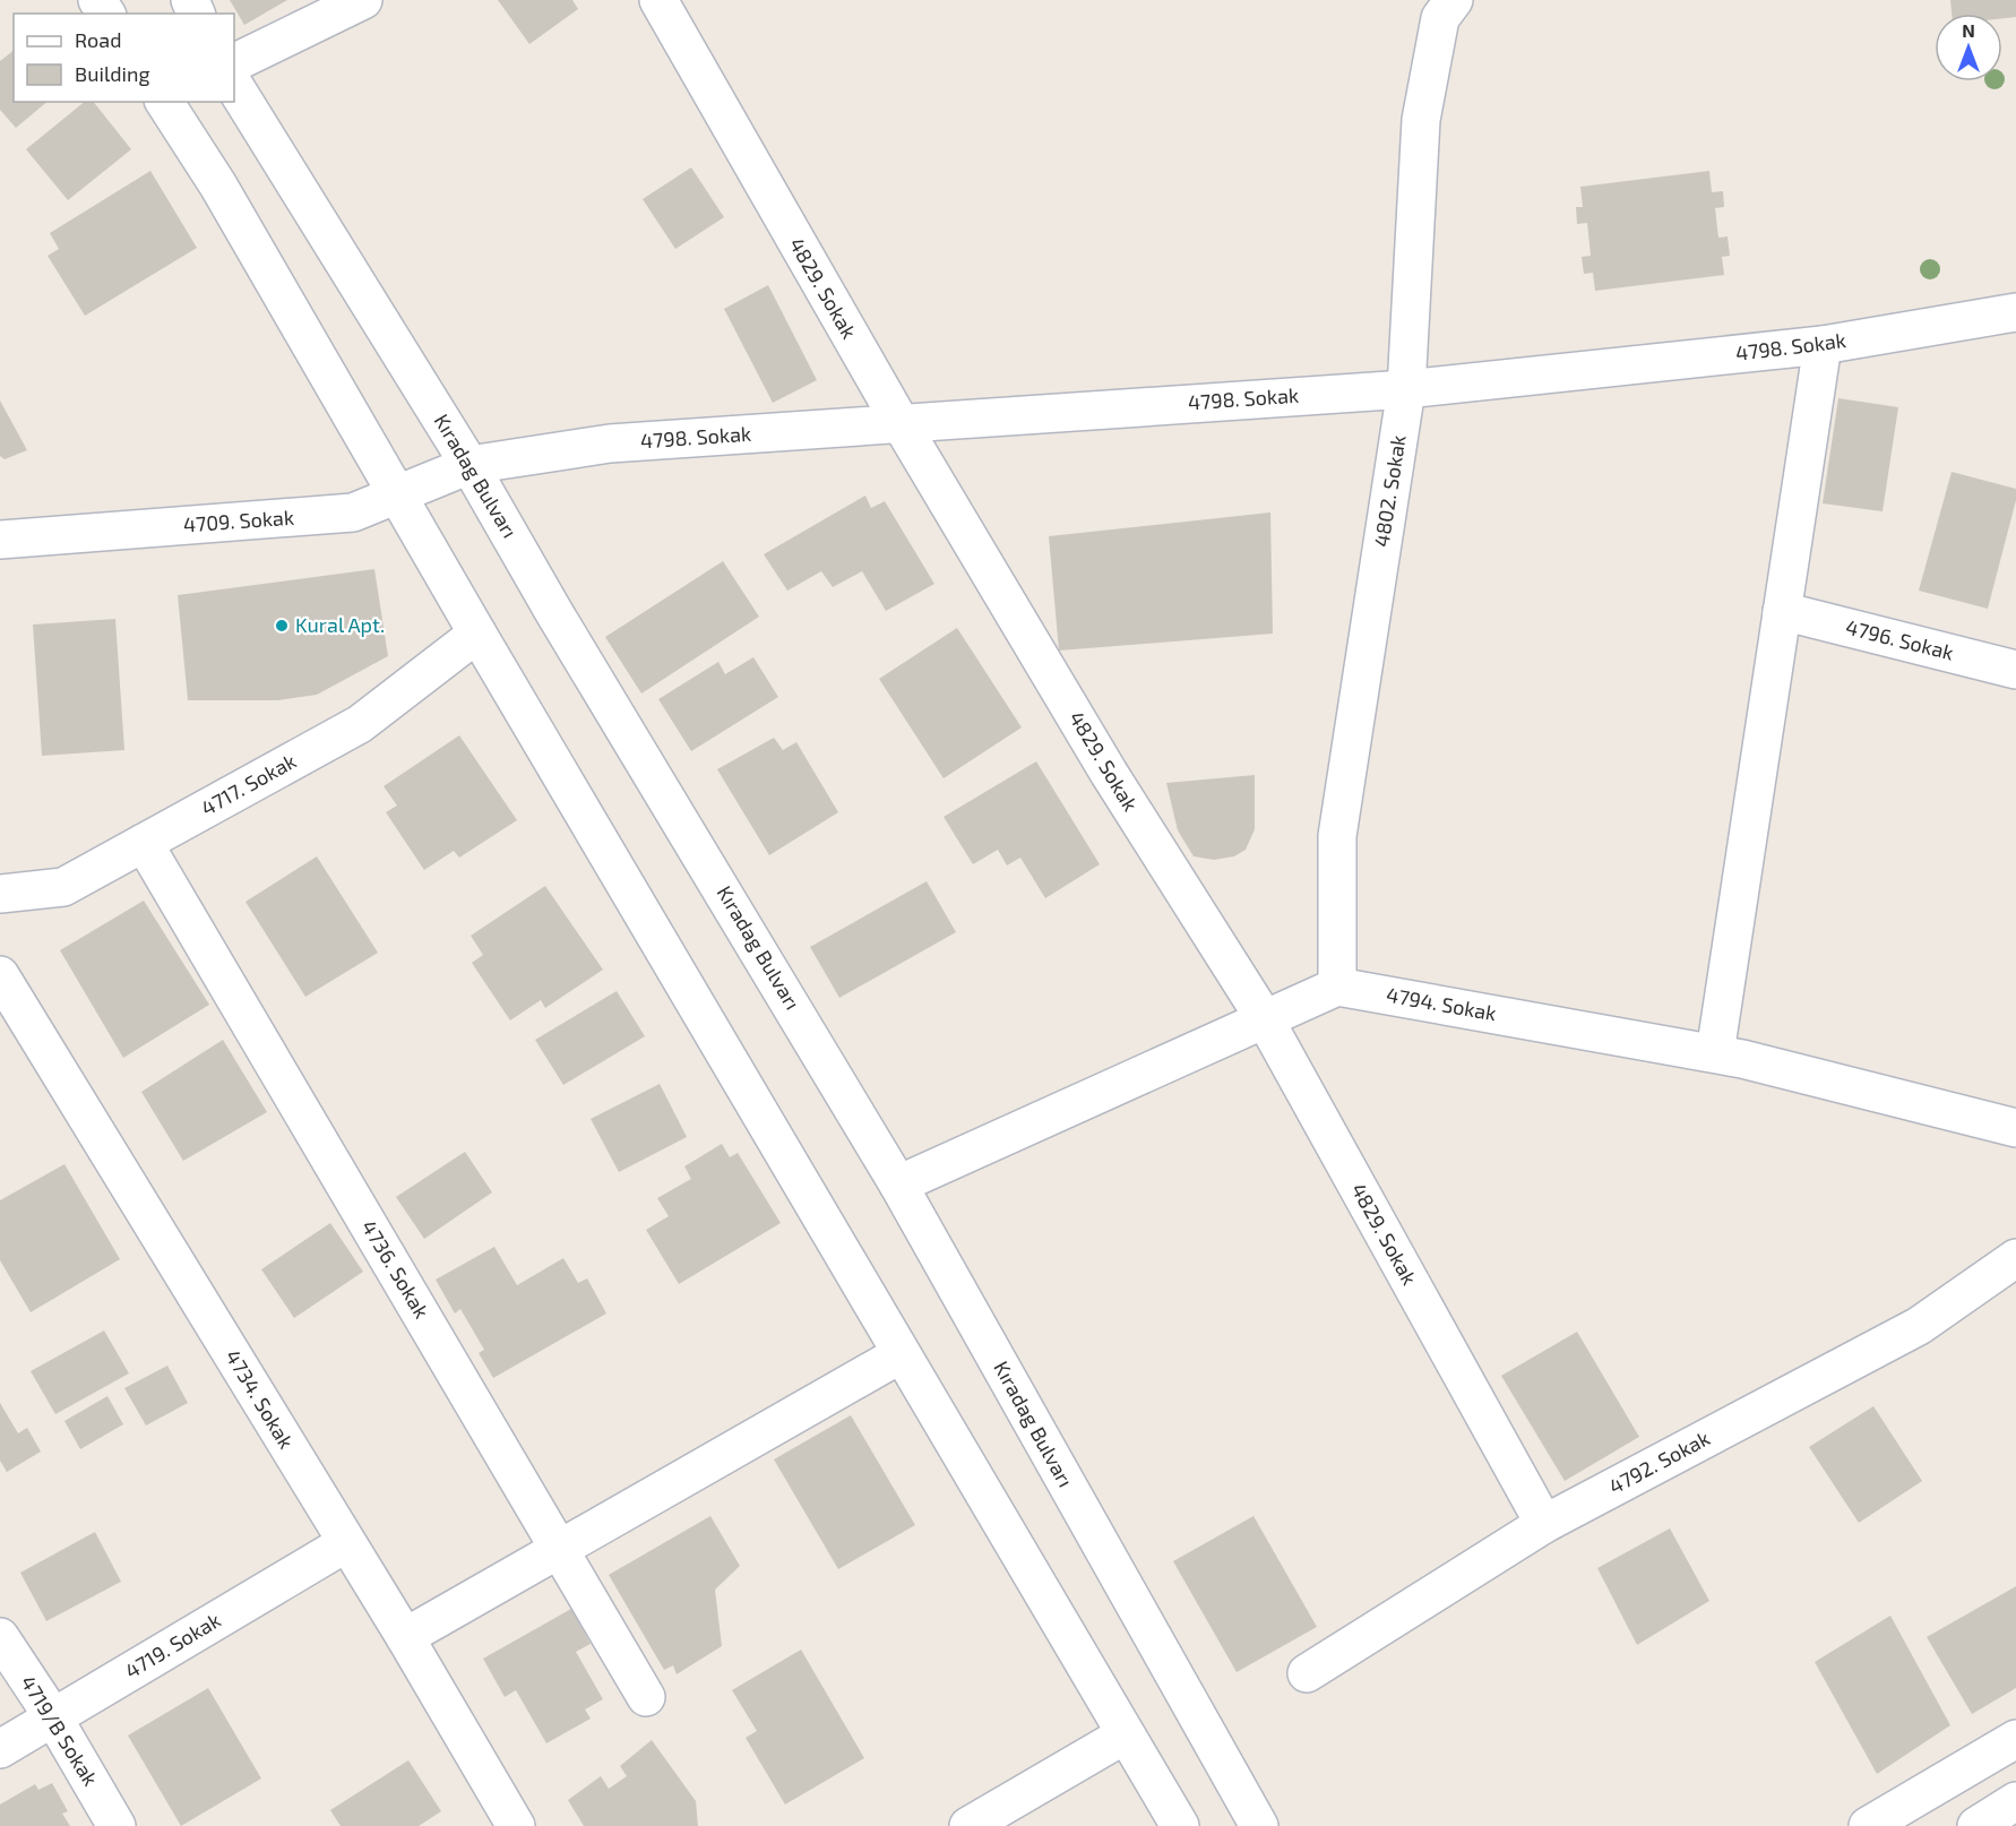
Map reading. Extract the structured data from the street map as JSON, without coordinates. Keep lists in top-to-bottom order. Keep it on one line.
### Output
{"streets":{"street":["4829. Sokak","4798. Sokak","Kıradag Bulvarı","4802. Sokak","4709. Sokak","4796. Sokak","4717. Sokak","4794. Sokak","4736. Sokak","4734. Sokak","4792. Sokak","4719. Sokak","4719/B Sokak"]},"crossings":[["4829. Sokak","4798. Sokak"],["4829. Sokak","4792. Sokak"],["4798. Sokak","Kıradag Bulvarı"],["4798. Sokak","4802. Sokak"],["4798. Sokak","4709. Sokak"],["Kıradag Bulvarı","4709. Sokak"],["4802. Sokak","4794. Sokak"],["4717. Sokak","4736. Sokak"],["4734. Sokak","4719. Sokak"],["4719. Sokak","4719/B Sokak"]],"places":["Kural Apt."],"legend":["Road","Building"],"north":"top"}
